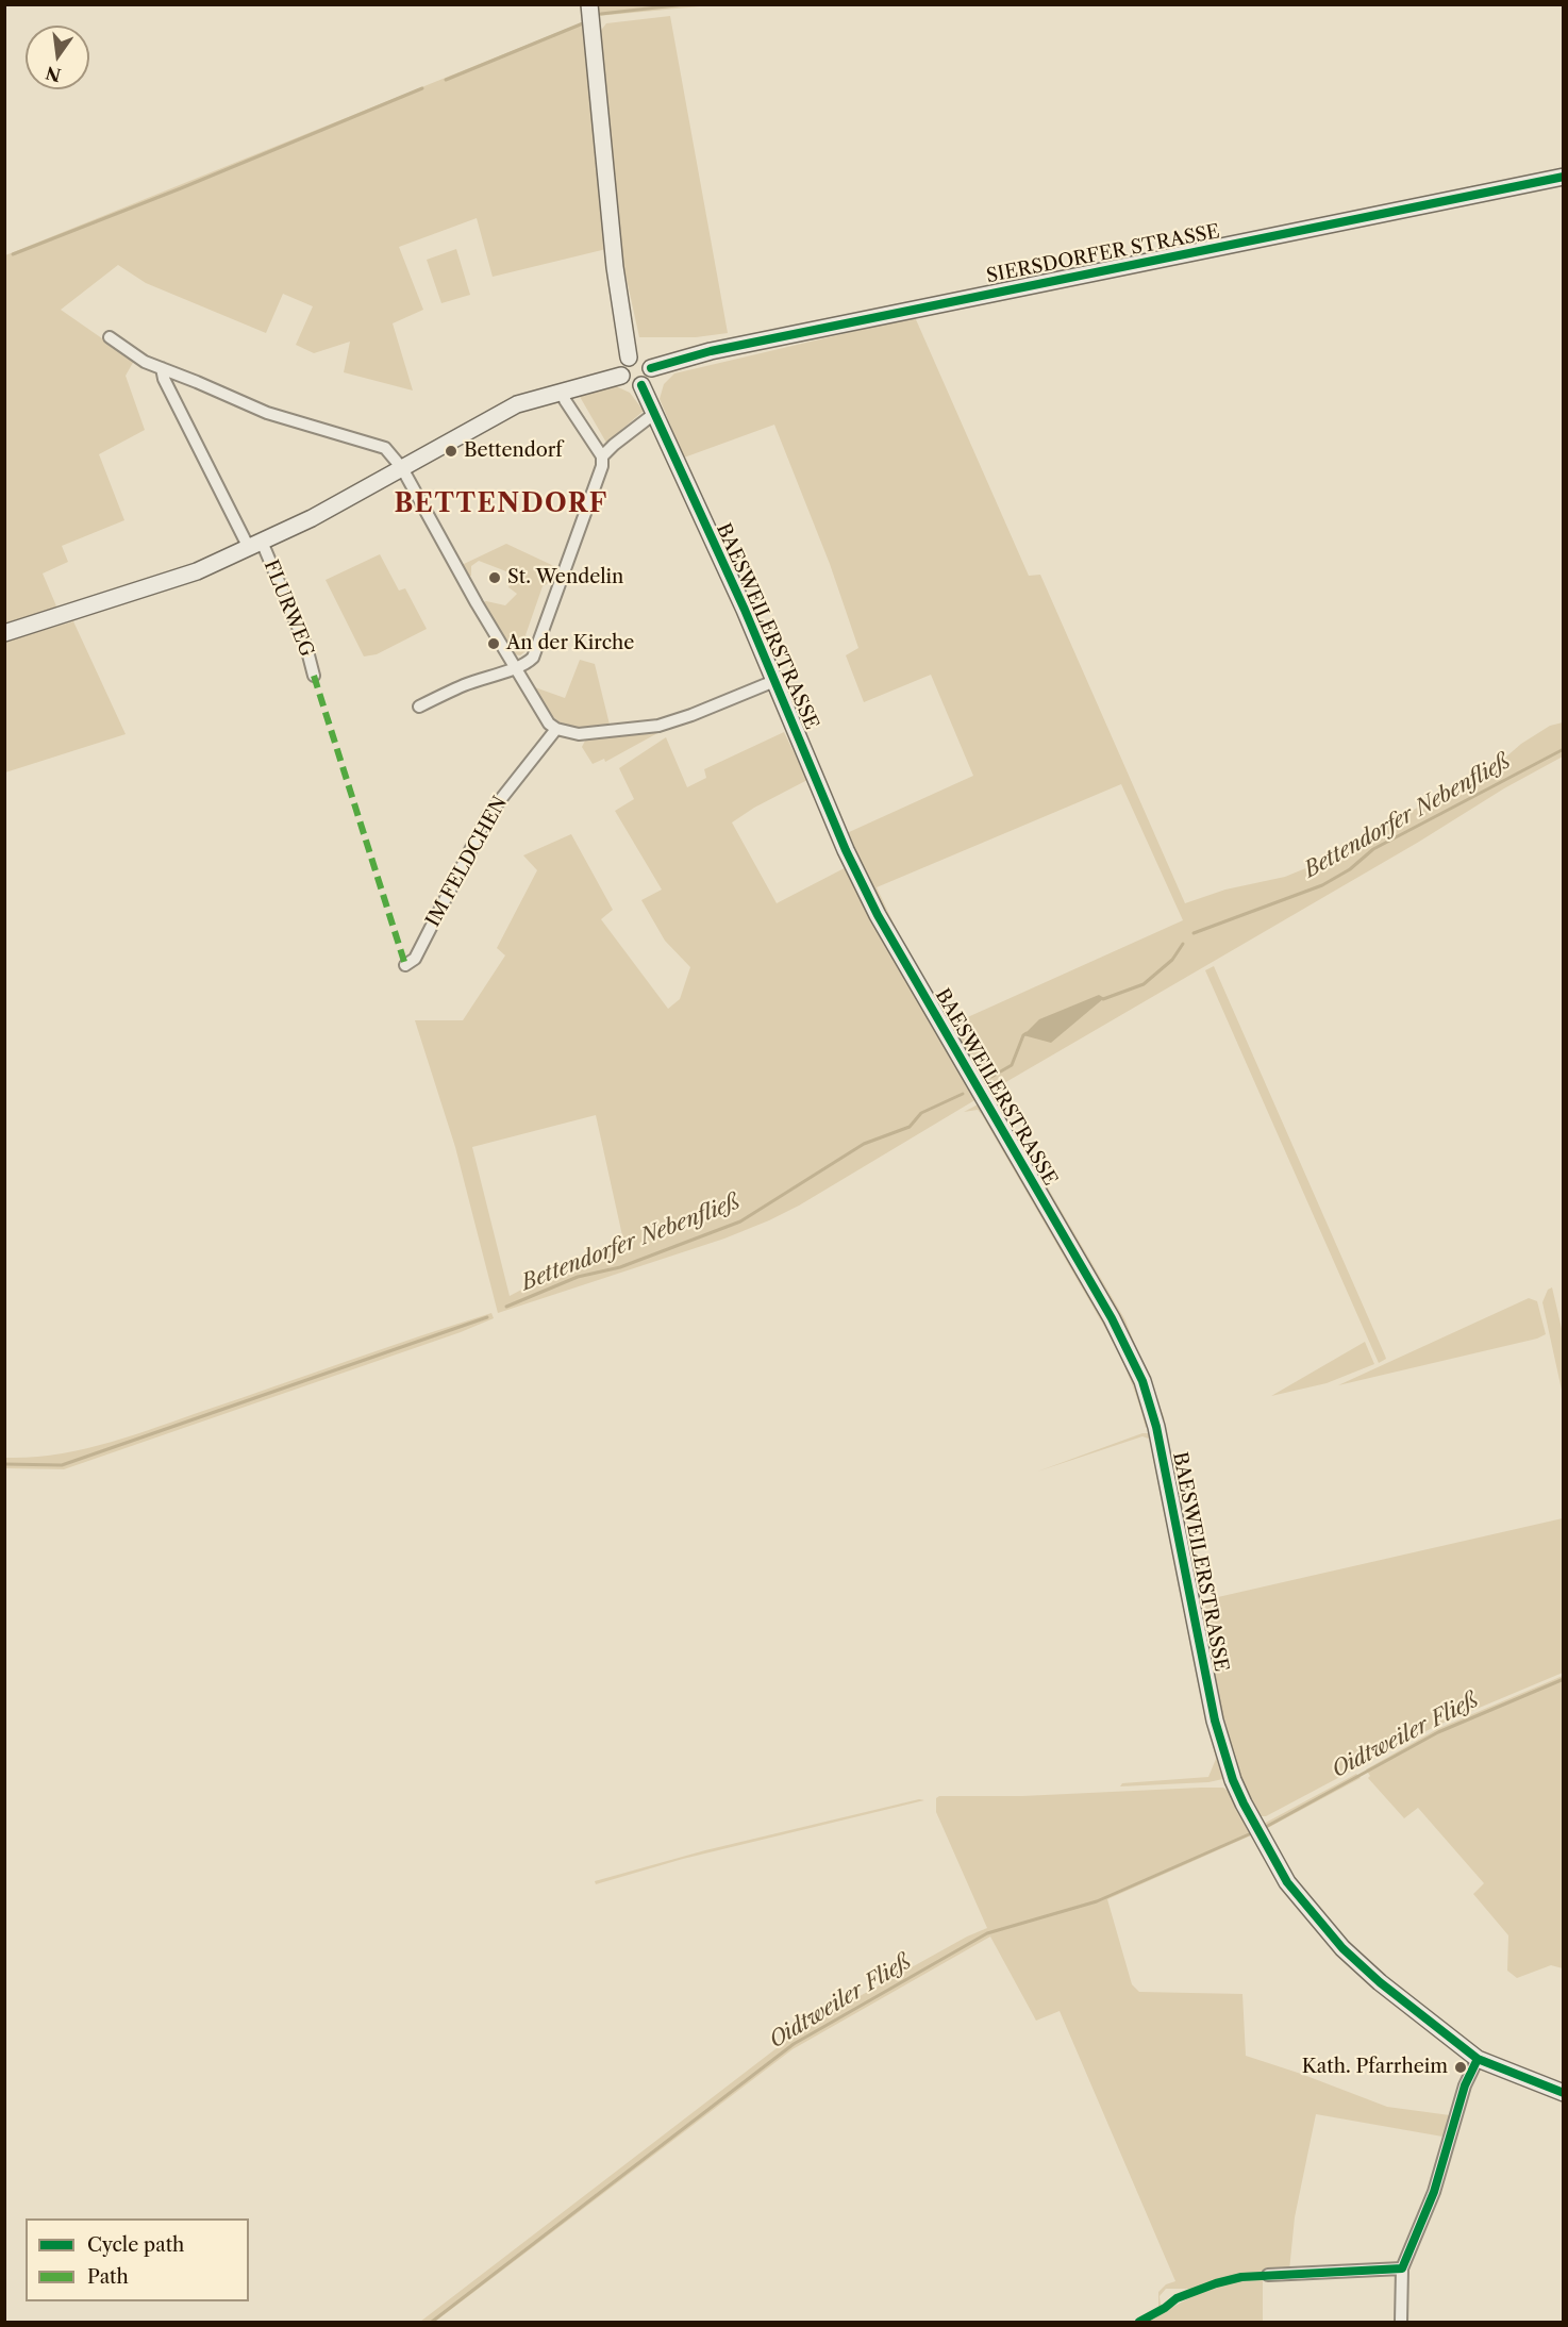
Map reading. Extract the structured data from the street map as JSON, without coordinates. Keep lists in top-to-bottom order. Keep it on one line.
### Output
{"streets":{"street":["SIERSDORFER STRASSE","FLURWEG","BAESWEILERSTRASSE","IM FELDCHEN"]},"crossings":[["SIERSDORFER STRASSE","BAESWEILERSTRASSE"]],"districts":["BETTENDORF"],"water":["Bettendorfer Nebenfließ","Oidtweiler Fließ"],"places":["Bettendorf","St. Wendelin","An der Kirche","Kath. Pfarrheim"],"legend":["Cycle path","Path"],"north":"bottom"}
